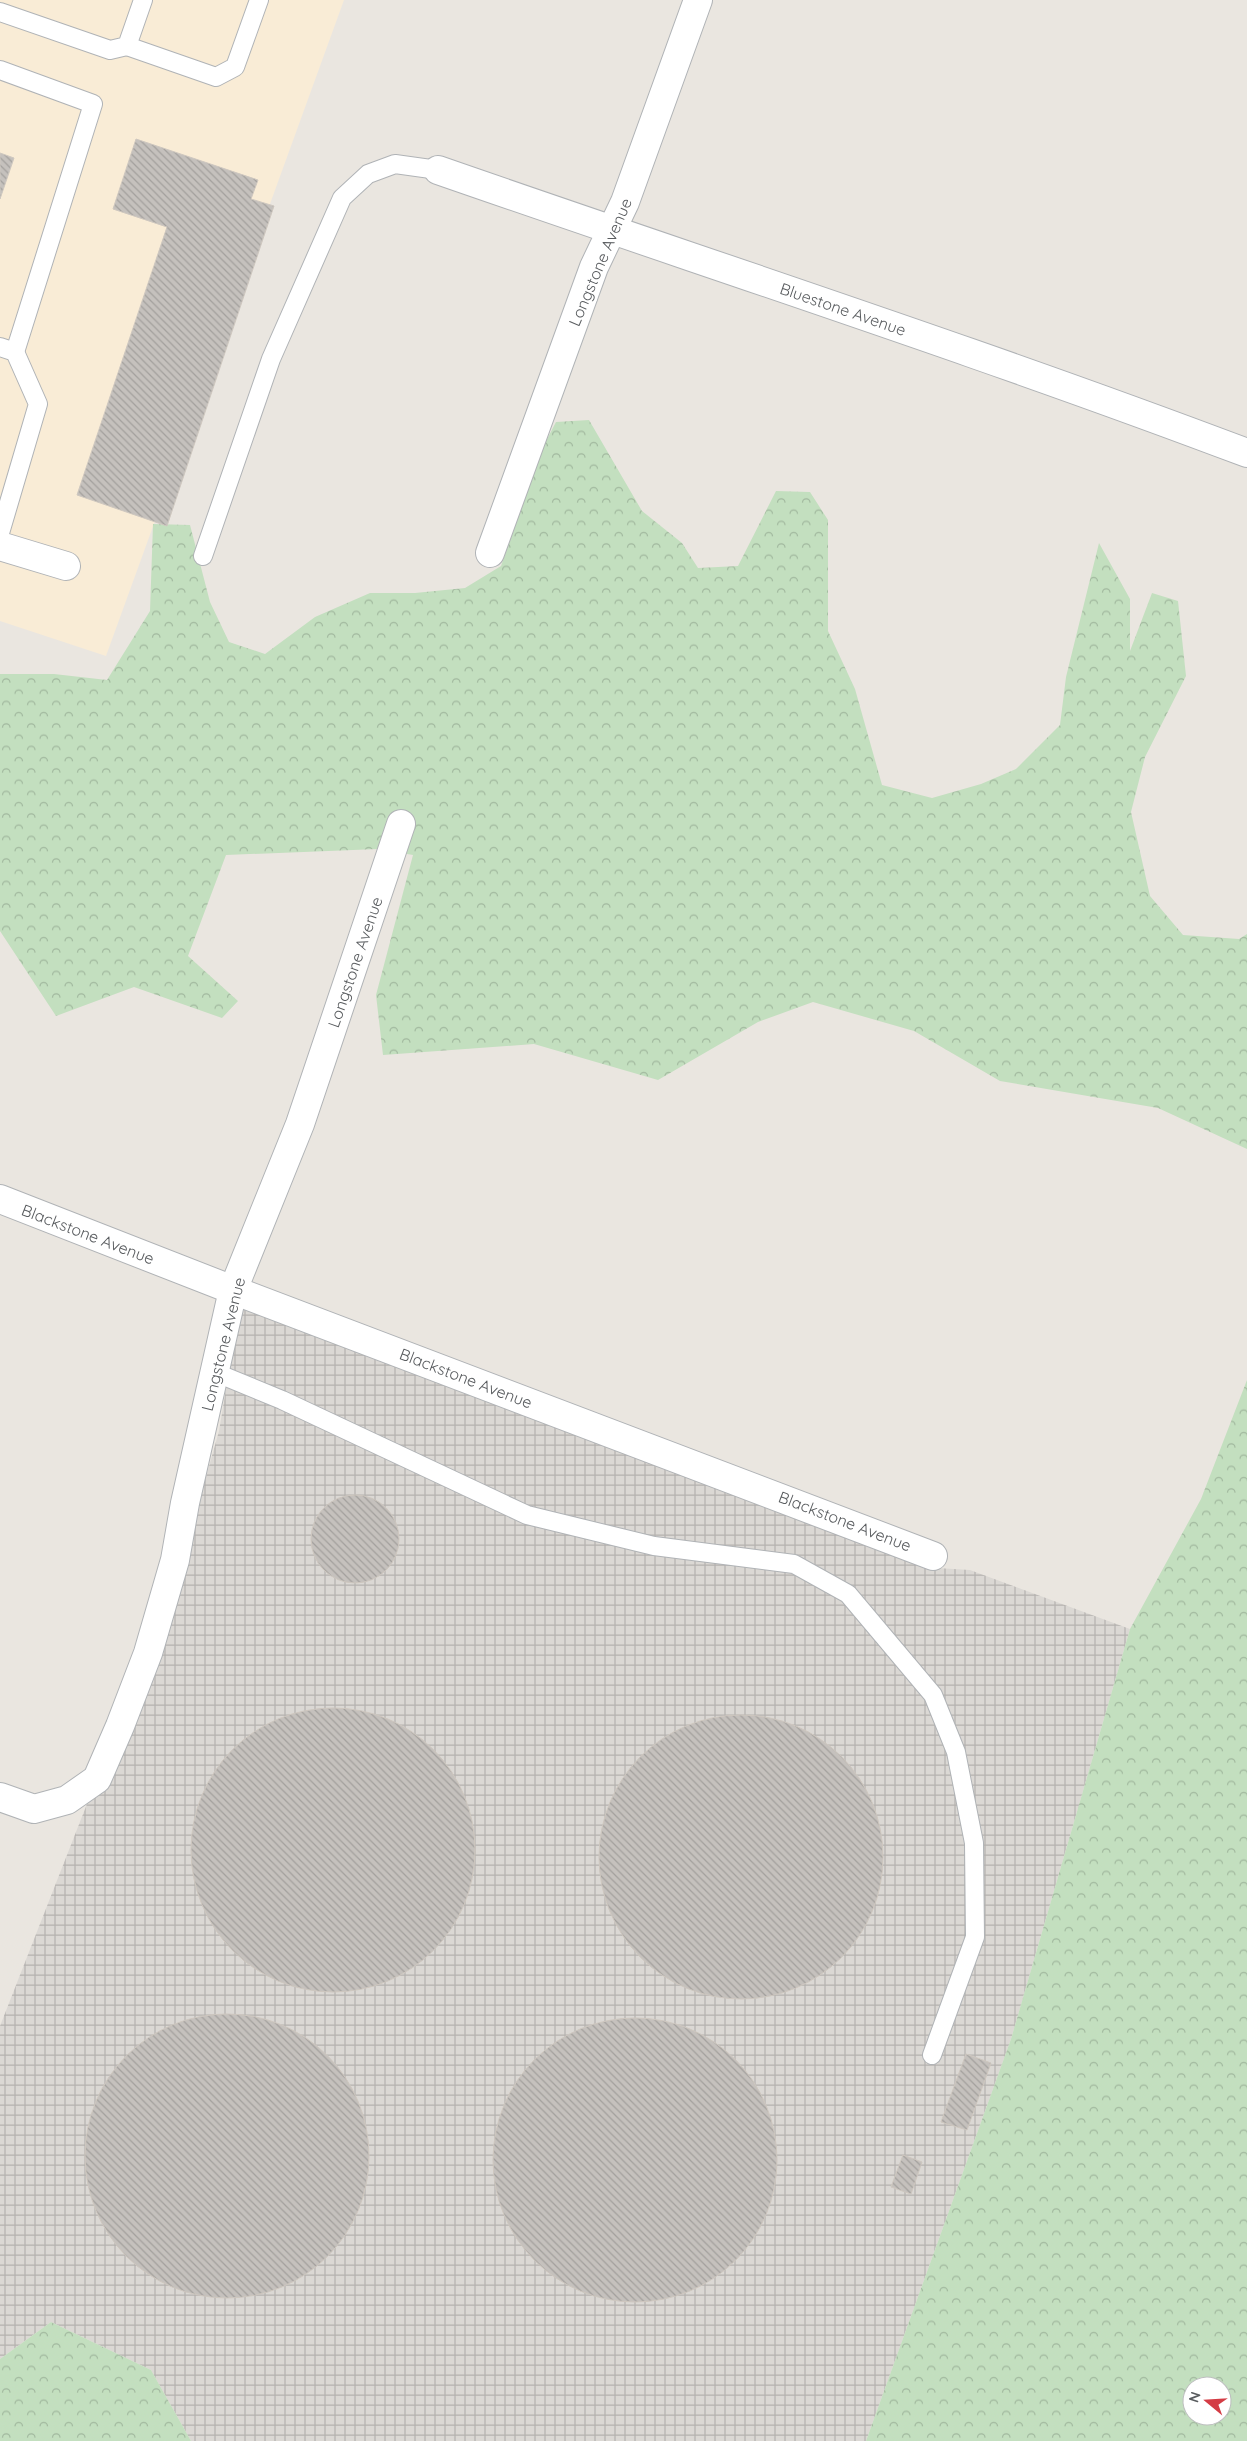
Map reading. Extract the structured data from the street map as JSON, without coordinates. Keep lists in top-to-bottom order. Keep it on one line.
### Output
{"streets":{"street":["Longstone Avenue","Bluestone Avenue","Blackstone Avenue"]},"crossings":[["Longstone Avenue","Bluestone Avenue"],["Longstone Avenue","Blackstone Avenue"]],"north":"left"}
